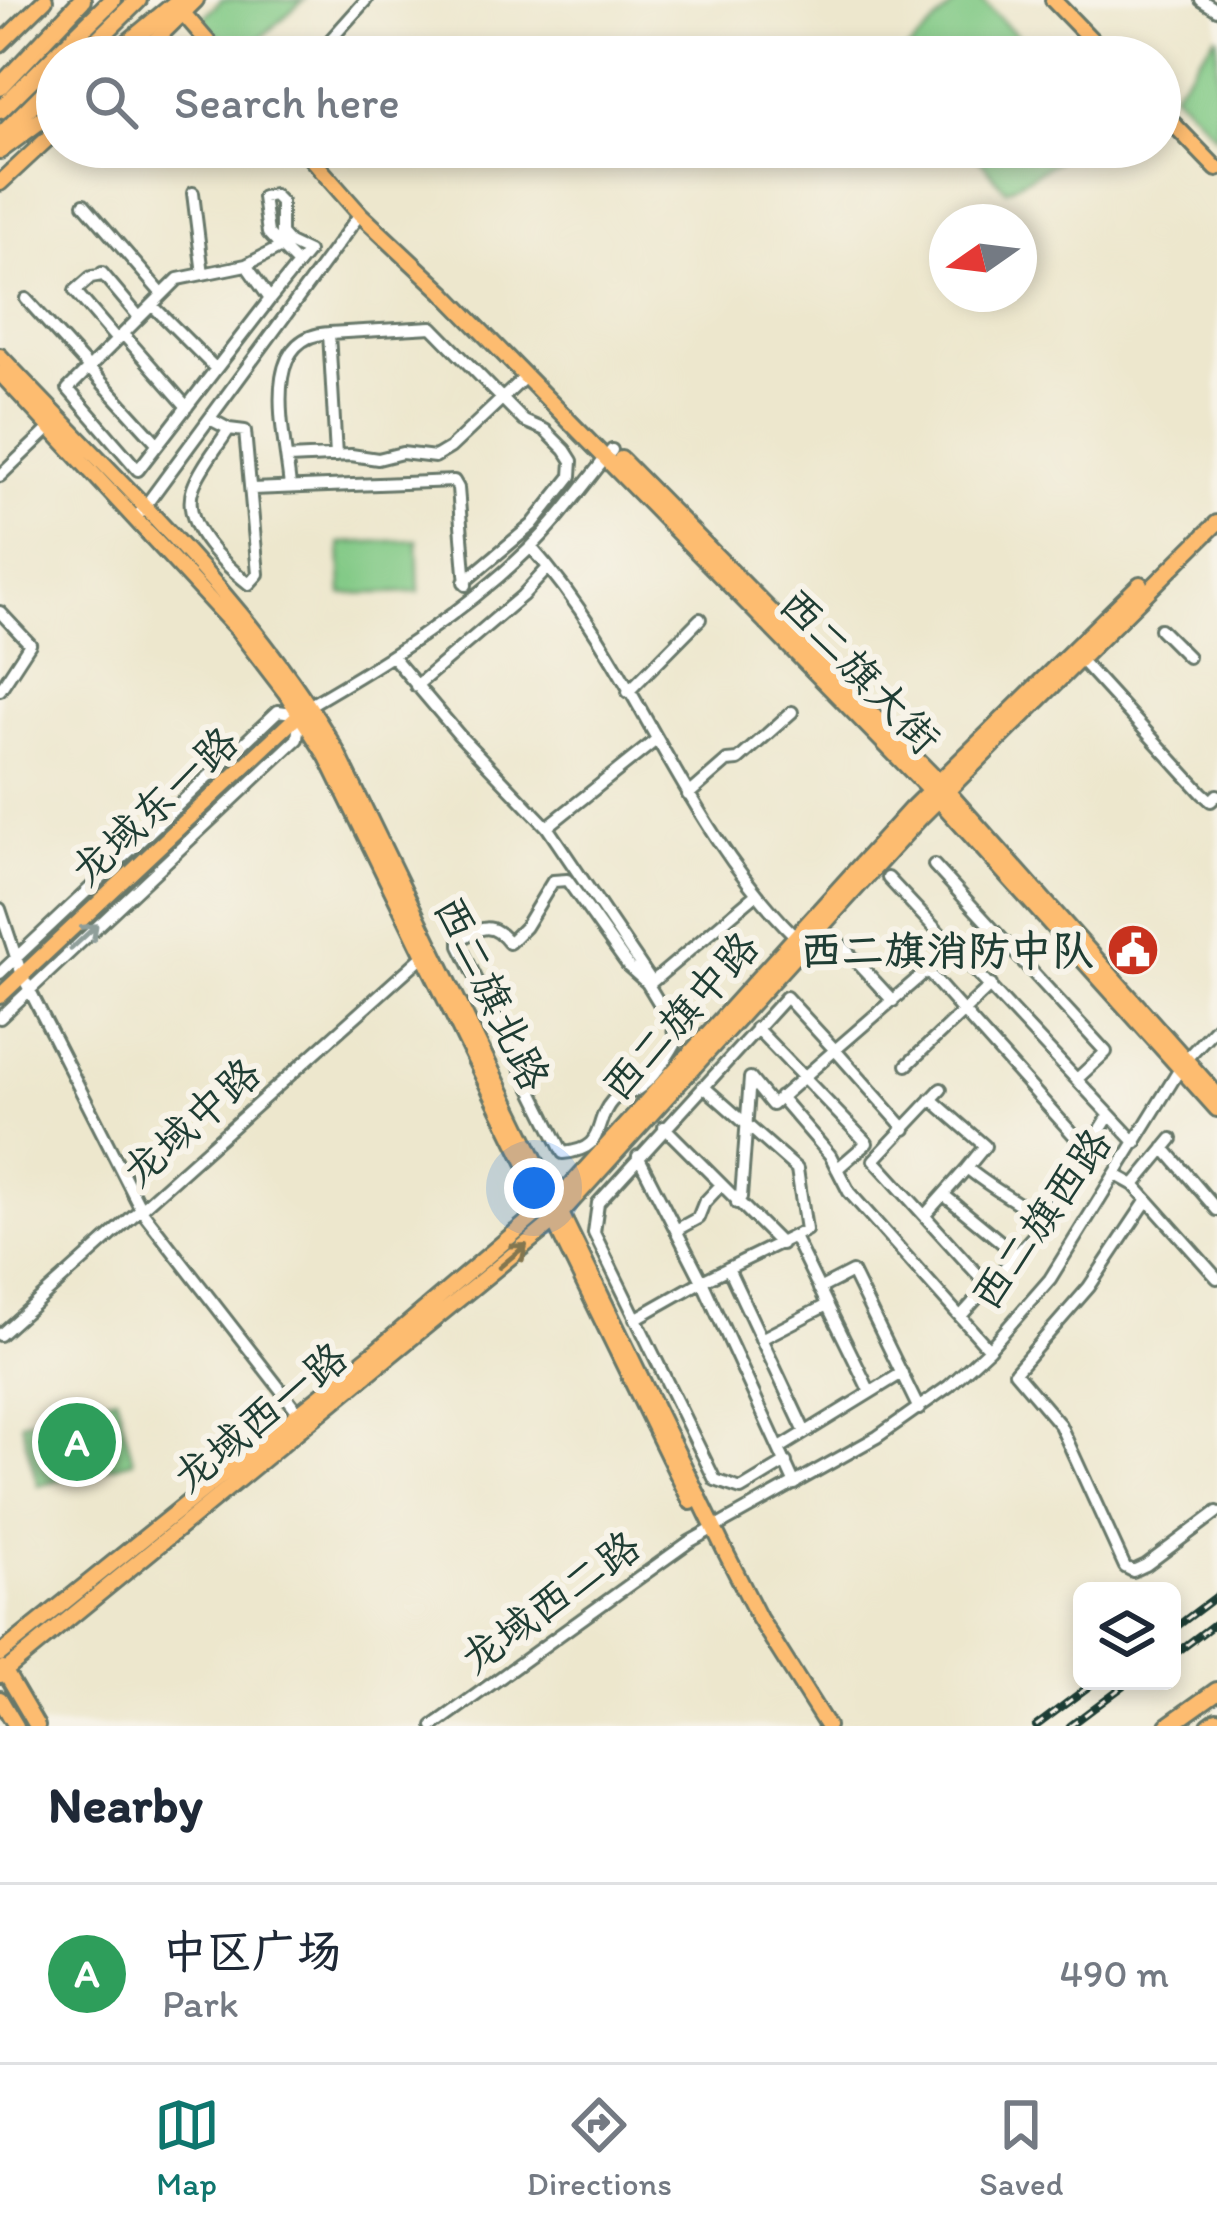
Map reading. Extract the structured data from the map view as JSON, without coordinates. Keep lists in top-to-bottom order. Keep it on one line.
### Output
{"streets":{"main road":["西二旗大街","龙域东一路","西二旗北路","西二旗中路","龙域西一路"],"street":["龙域中路","西二旗西路","龙域西二路"]},"crossings":[["西二旗大街","西二旗中路"],["西二旗大街","西二旗西路"],["龙域东一路","西二旗北路"],["西二旗北路","西二旗中路"],["西二旗北路","龙域中路"],["西二旗北路","西二旗西路"],["西二旗北路","龙域西一路"],["西二旗北路","龙域西二路"],["西二旗中路","龙域西一路"],["西二旗西路","龙域西二路"]],"places":{"public building":["西二旗消防中队"]},"north":"left","page":{"search":"Search here","pins":"A","heading":"Nearby","list":[{"mark":"A","name":"中区广场","note":"Park","value":"490 m"}],"nav":["Map","Directions","Saved"]}}
